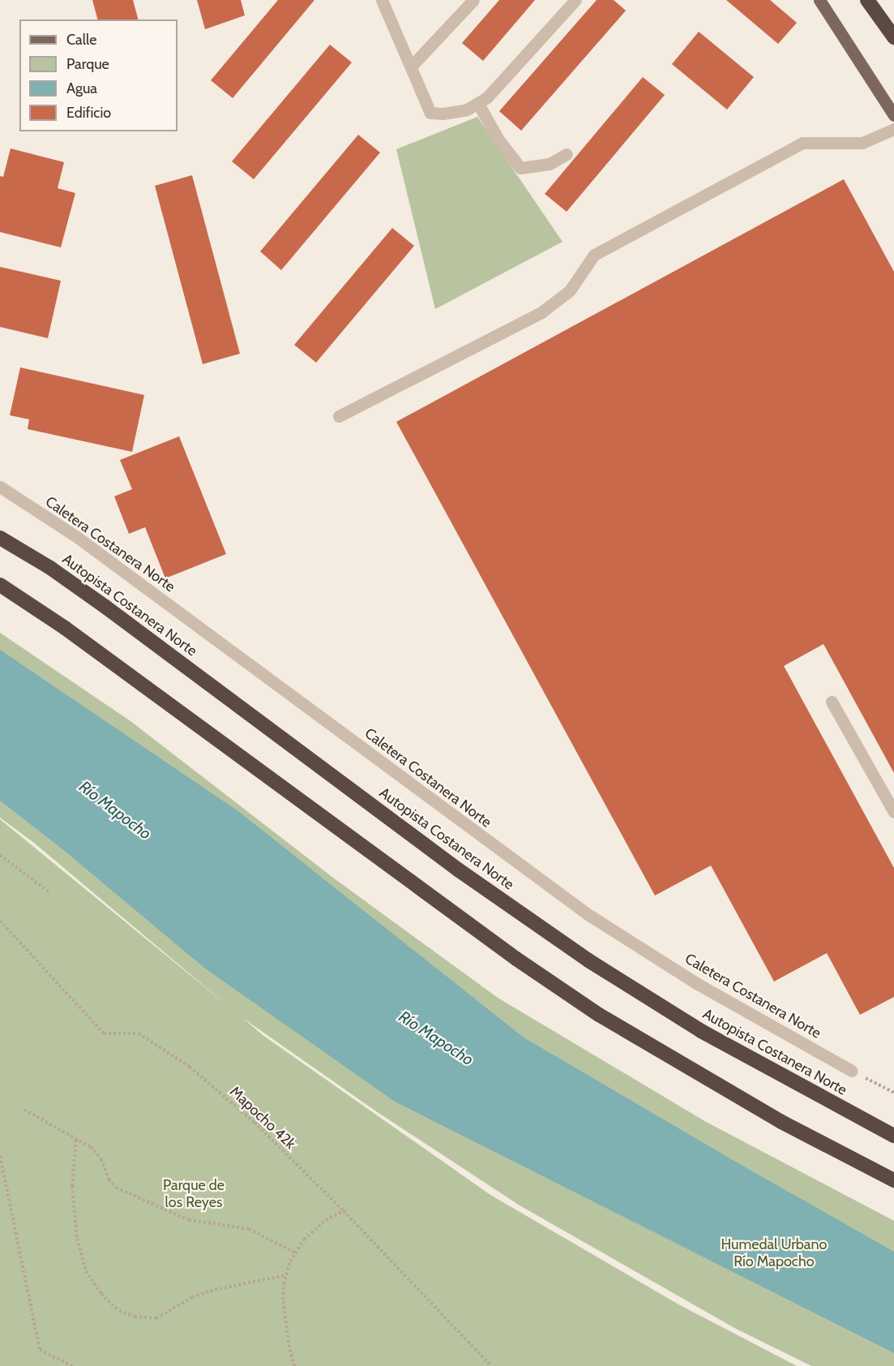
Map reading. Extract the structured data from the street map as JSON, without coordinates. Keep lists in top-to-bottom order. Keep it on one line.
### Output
{"streets":{"highway":["Autopista Costanera Norte"],"street":["Caletera Costanera Norte"],"path":["Mapocho 42k"]},"water":["Río Mapocho"],"parks":["Parque de los Reyes","Humedal Urbano Río Mapocho"],"legend":["Calle","Parque","Agua","Edificio"]}
